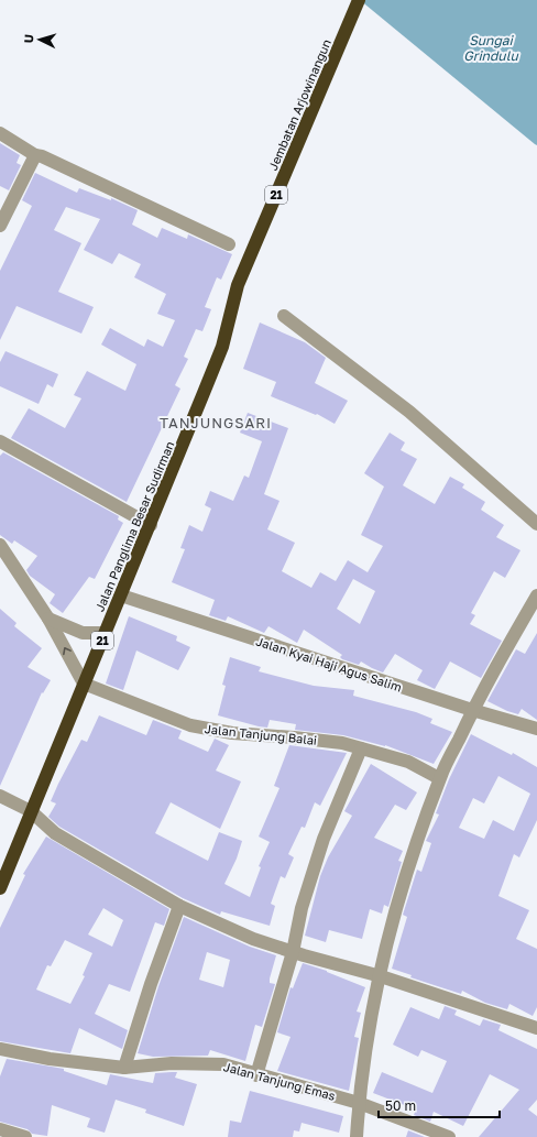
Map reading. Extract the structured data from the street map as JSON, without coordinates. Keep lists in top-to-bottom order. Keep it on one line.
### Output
{"streets":{"highway":["Jembatan Arjowinangun","21","Jalan Panglima Besar Sudirman"],"street":["Jalan Kyai Haji Agus Salim","Jalan Tanjung Balai","Jalan Tanjung Emas"]},"crossings":[["Jembatan Arjowinangun","Jalan Panglima Besar Sudirman"],["Jalan Panglima Besar Sudirman","Jalan Kyai Haji Agus Salim"],["Jalan Panglima Besar Sudirman","Jalan Tanjung Balai"]],"districts":["TANJUNGSARI"],"water":["Sungai Grindulu"],"scale_bar":"50 m","north":"left"}
